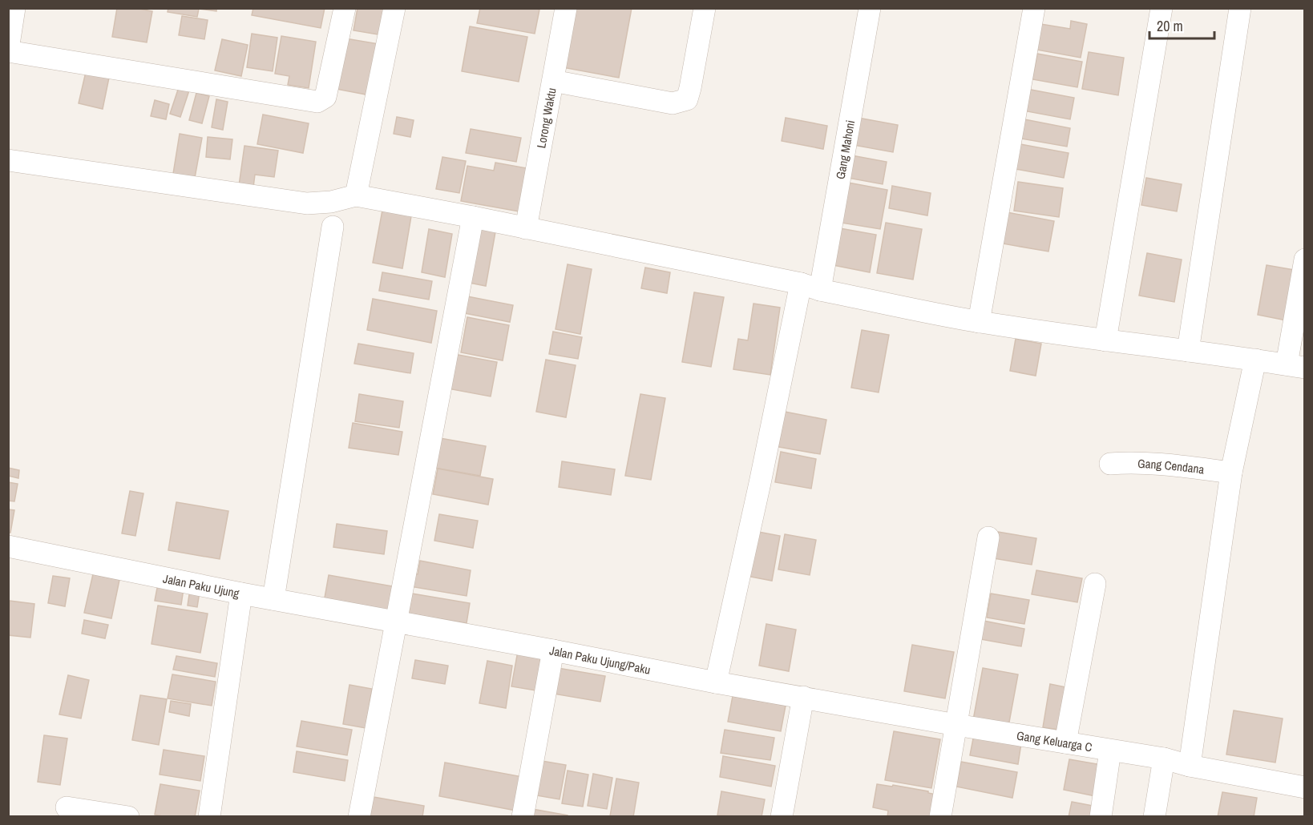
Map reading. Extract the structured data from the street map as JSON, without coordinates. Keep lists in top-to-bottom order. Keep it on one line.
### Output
{"streets":{"street":["Lorong Waktu","Gang Mahoni","Gang Cendana","Jalan Paku Ujung","Jalan Paku Ujung/Paku","Gang Keluarga C"]},"crossings":[["Gang Mahoni","Jalan Paku Ujung/Paku"],["Jalan Paku Ujung","Jalan Paku Ujung/Paku"],["Jalan Paku Ujung/Paku","Gang Keluarga C"]],"scale_bar":"20 m"}
